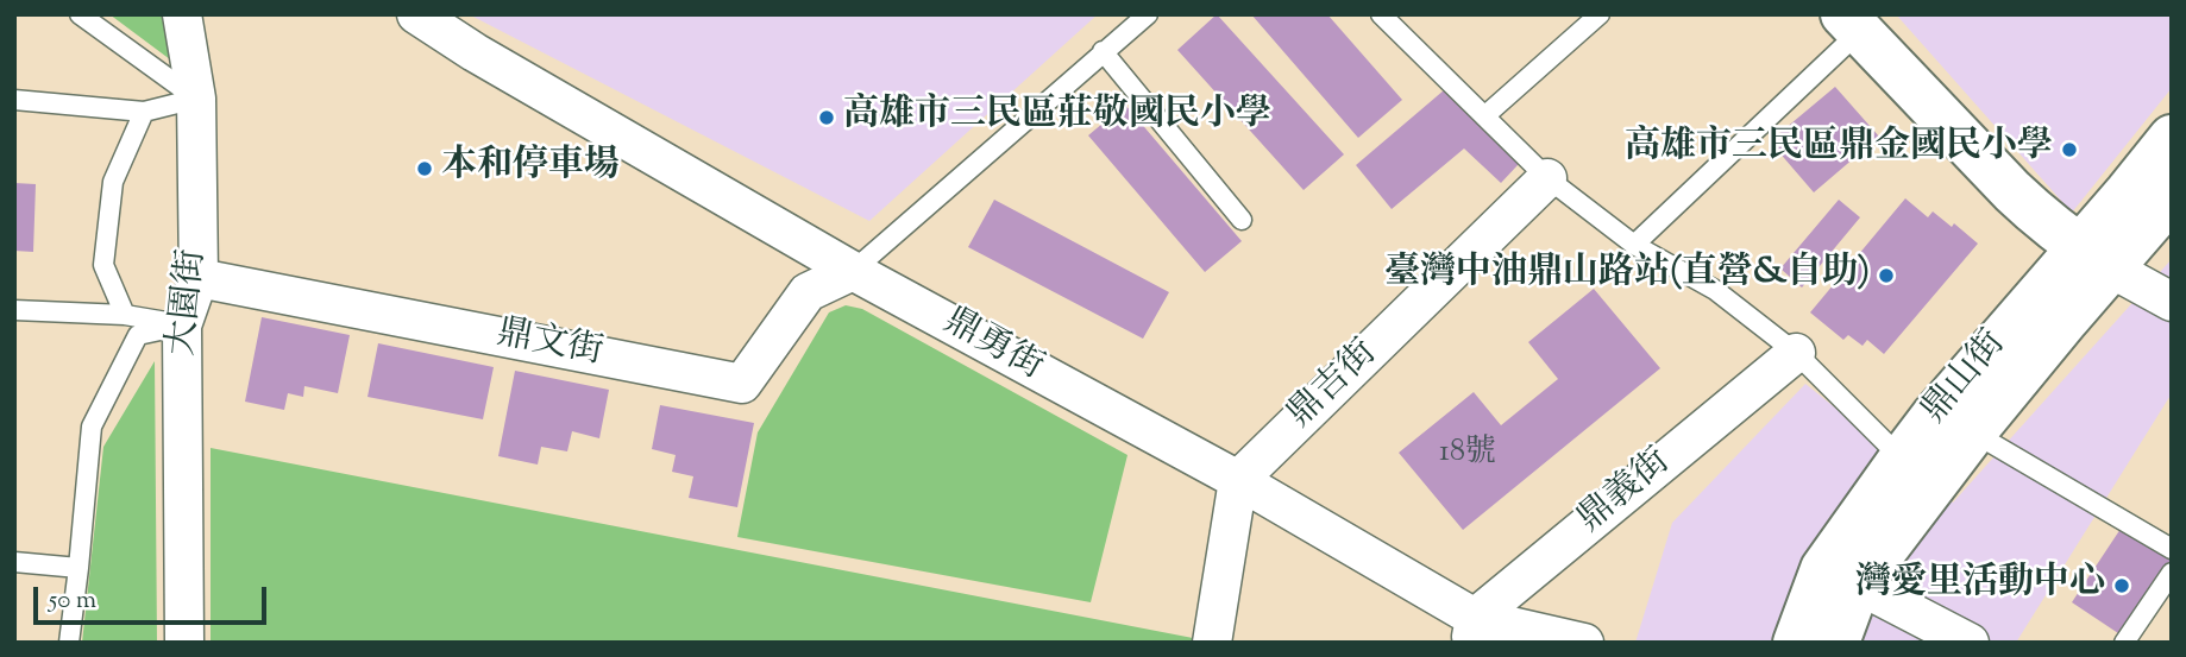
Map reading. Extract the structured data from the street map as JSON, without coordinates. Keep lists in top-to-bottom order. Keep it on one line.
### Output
{"streets":{"street":["大園街","鼎文街","鼎勇街","鼎山街","鼎吉街","鼎義街"]},"crossings":[["大園街","鼎文街"],["鼎文街","鼎勇街"],["鼎勇街","鼎吉街"],["鼎勇街","鼎義街"]],"places":["高雄市三民區莊敬國民小學","高雄市三民區鼎金國民小學","本和停車場","臺灣中油鼎山路站(直營&自助)","灣愛里活動中心"],"house_numbers":["18號"],"scale_bar":"50 m"}
